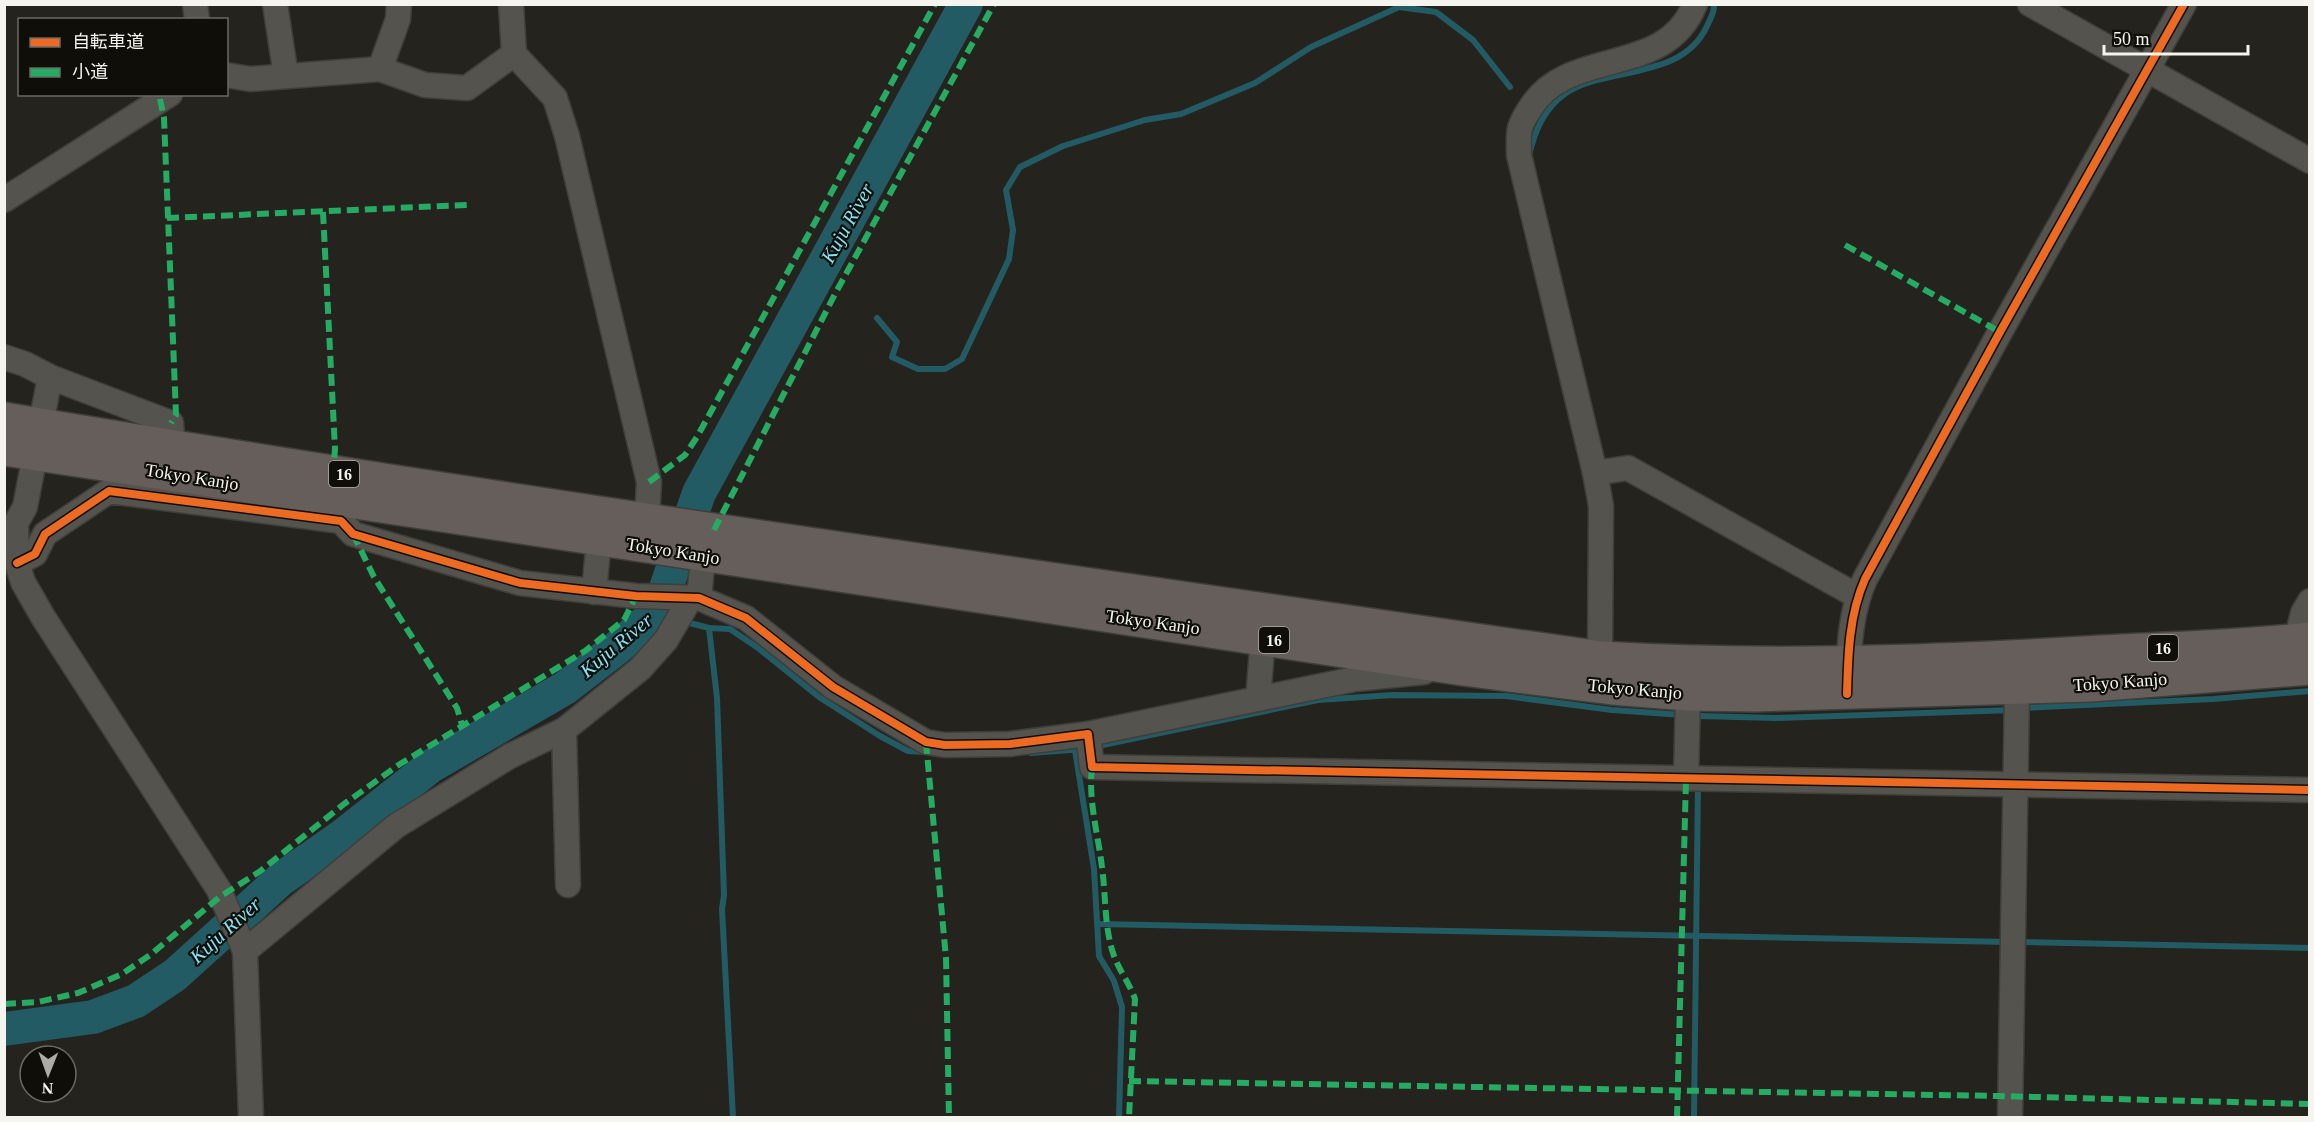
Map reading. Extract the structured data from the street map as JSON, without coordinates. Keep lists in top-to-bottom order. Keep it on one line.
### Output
{"streets":{"highway":["16","Tokyo Kanjo"]},"water":["Kuju River"],"legend":["自転車道","小道"],"scale_bar":"50 m","north":"bottom"}
